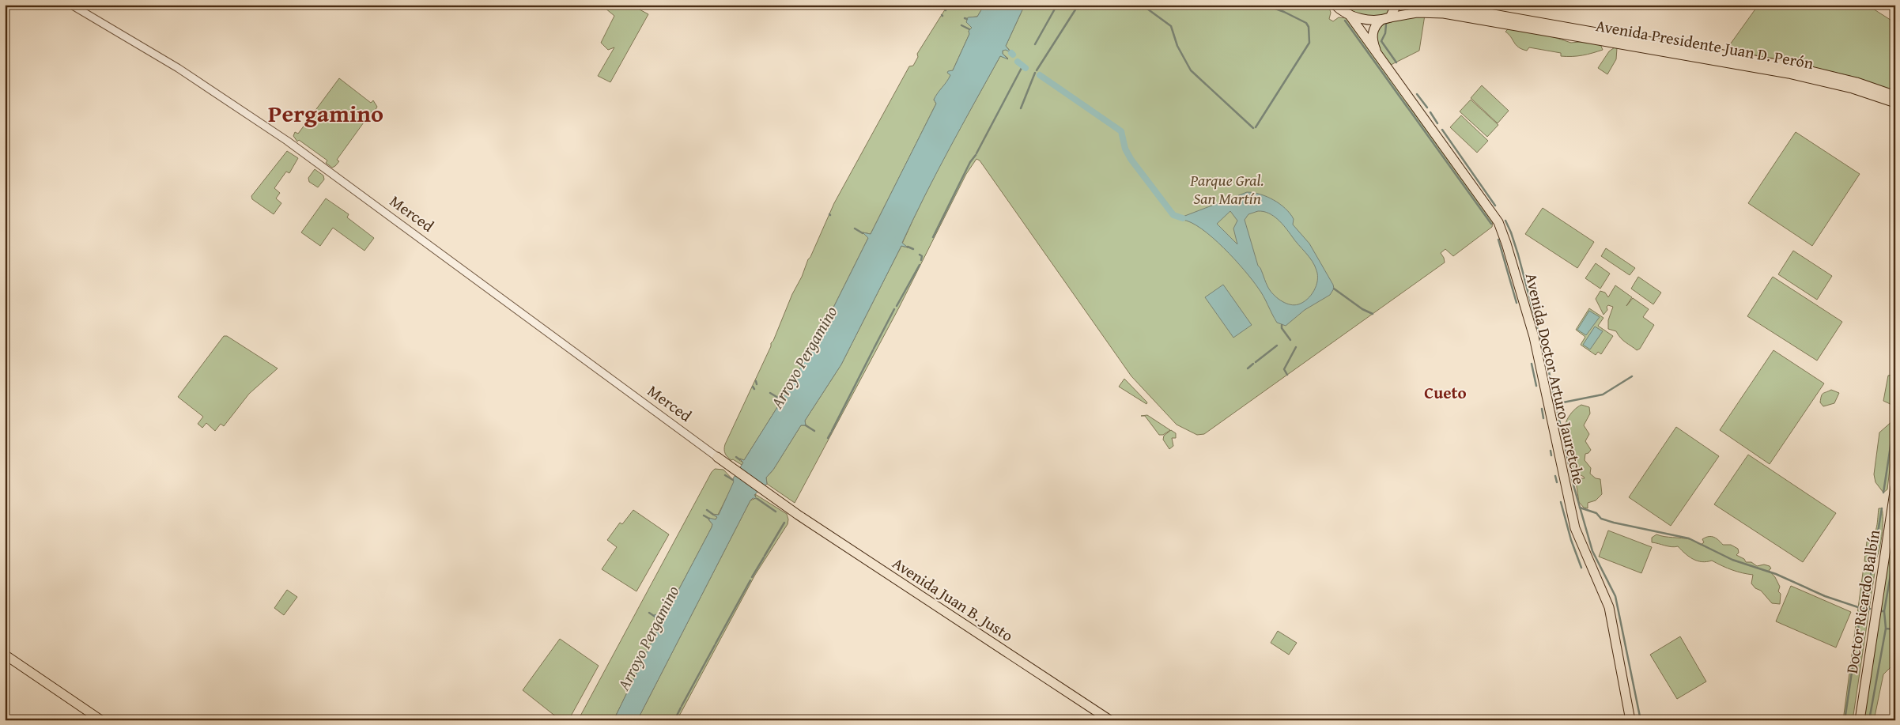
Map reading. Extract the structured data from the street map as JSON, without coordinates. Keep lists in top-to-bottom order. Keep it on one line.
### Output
{"streets":{"main road":["Avenida Presidente Juan D. Perón","Avenida Doctor Arturo Jauretche","Avenida Juan B. Justo","Doctor Ricardo Balbín"],"street":["Merced"]},"crossings":[["Avenida Presidente Juan D. Perón","Avenida Doctor Arturo Jauretche"],["Merced","Avenida Juan B. Justo"]],"districts":["Pergamino","Cueto"],"water":["Arroyo Pergamino"],"parks":["Parque Gral. San Martín"]}
